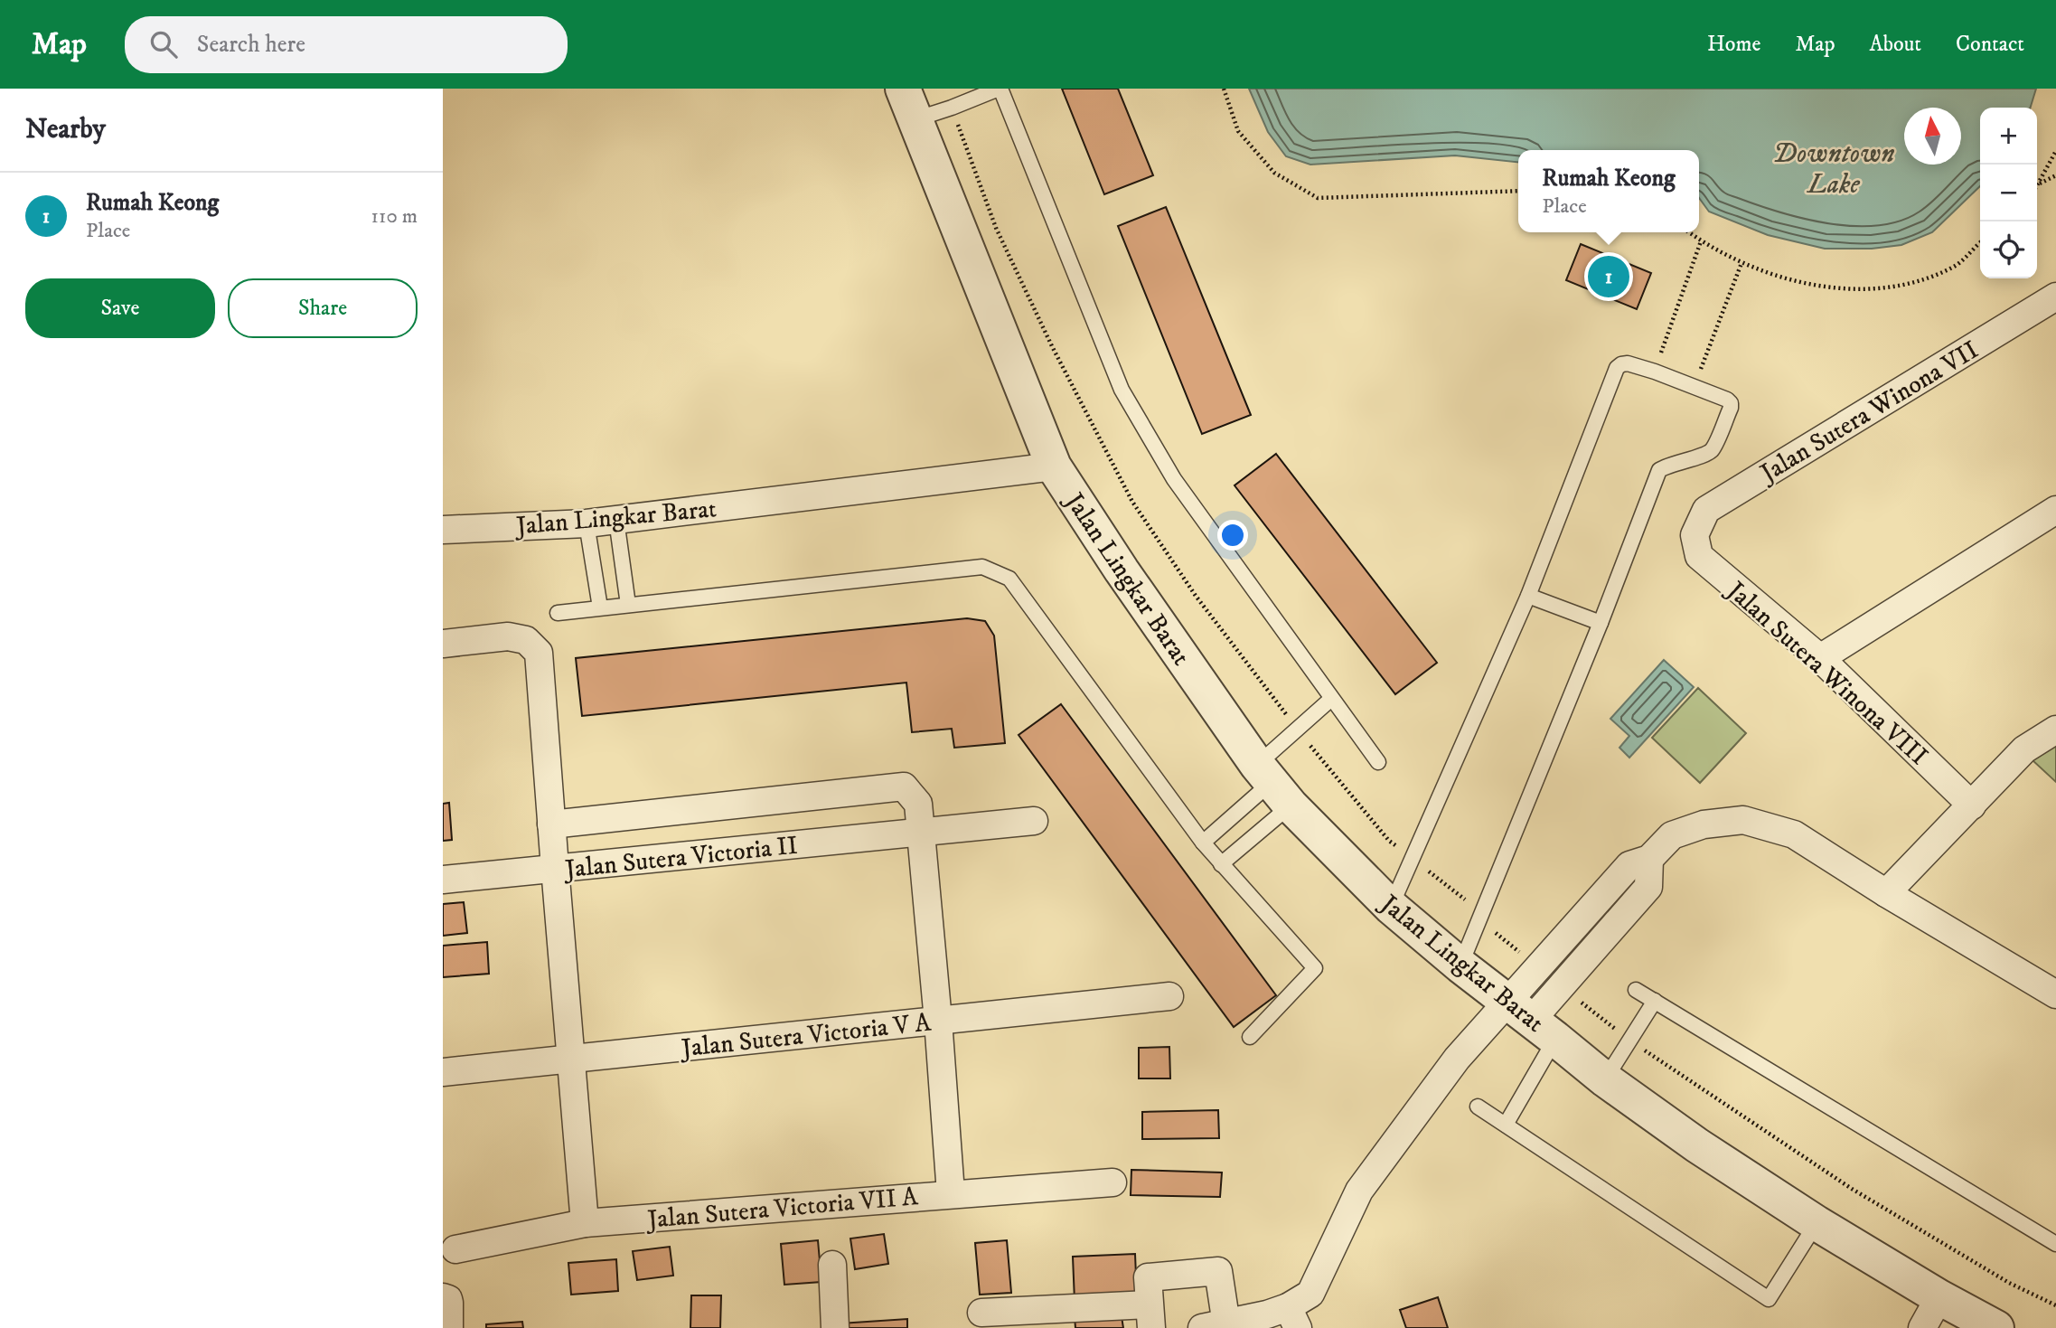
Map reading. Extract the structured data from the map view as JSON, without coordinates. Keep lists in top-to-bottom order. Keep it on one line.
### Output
{"streets":{"street":["Jalan Sutera Winona VII","Jalan Lingkar Barat","Jalan Sutera Winona VIII","Jalan Sutera Victoria II","Jalan Sutera Victoria V A","Jalan Sutera Victoria VII A"]},"crossings":[["Jalan Sutera Winona VII","Jalan Sutera Winona VIII"]],"water":["Downtown Lake"],"north":"top","page":{"header":"Map","search":"Search here","nav":["Home","Map","About","Contact"],"heading":"Nearby","map_buttons":["+","−"],"popup":["Rumah Keong","Place"],"list":[{"mark":"1","name":"Rumah Keong","note":"Place","value":"110 m"}],"pins":"1","buttons":["Save","Share"]}}
